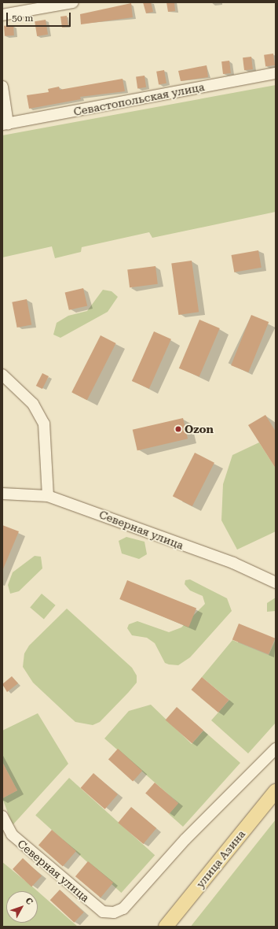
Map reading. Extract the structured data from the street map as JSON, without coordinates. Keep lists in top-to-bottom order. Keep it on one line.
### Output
{"streets":{"main road":["улица Азина"],"street":["Севастопольская улица","Северная улица"]},"places":["Ozon"],"scale_bar":"50 m","north":"top right"}
